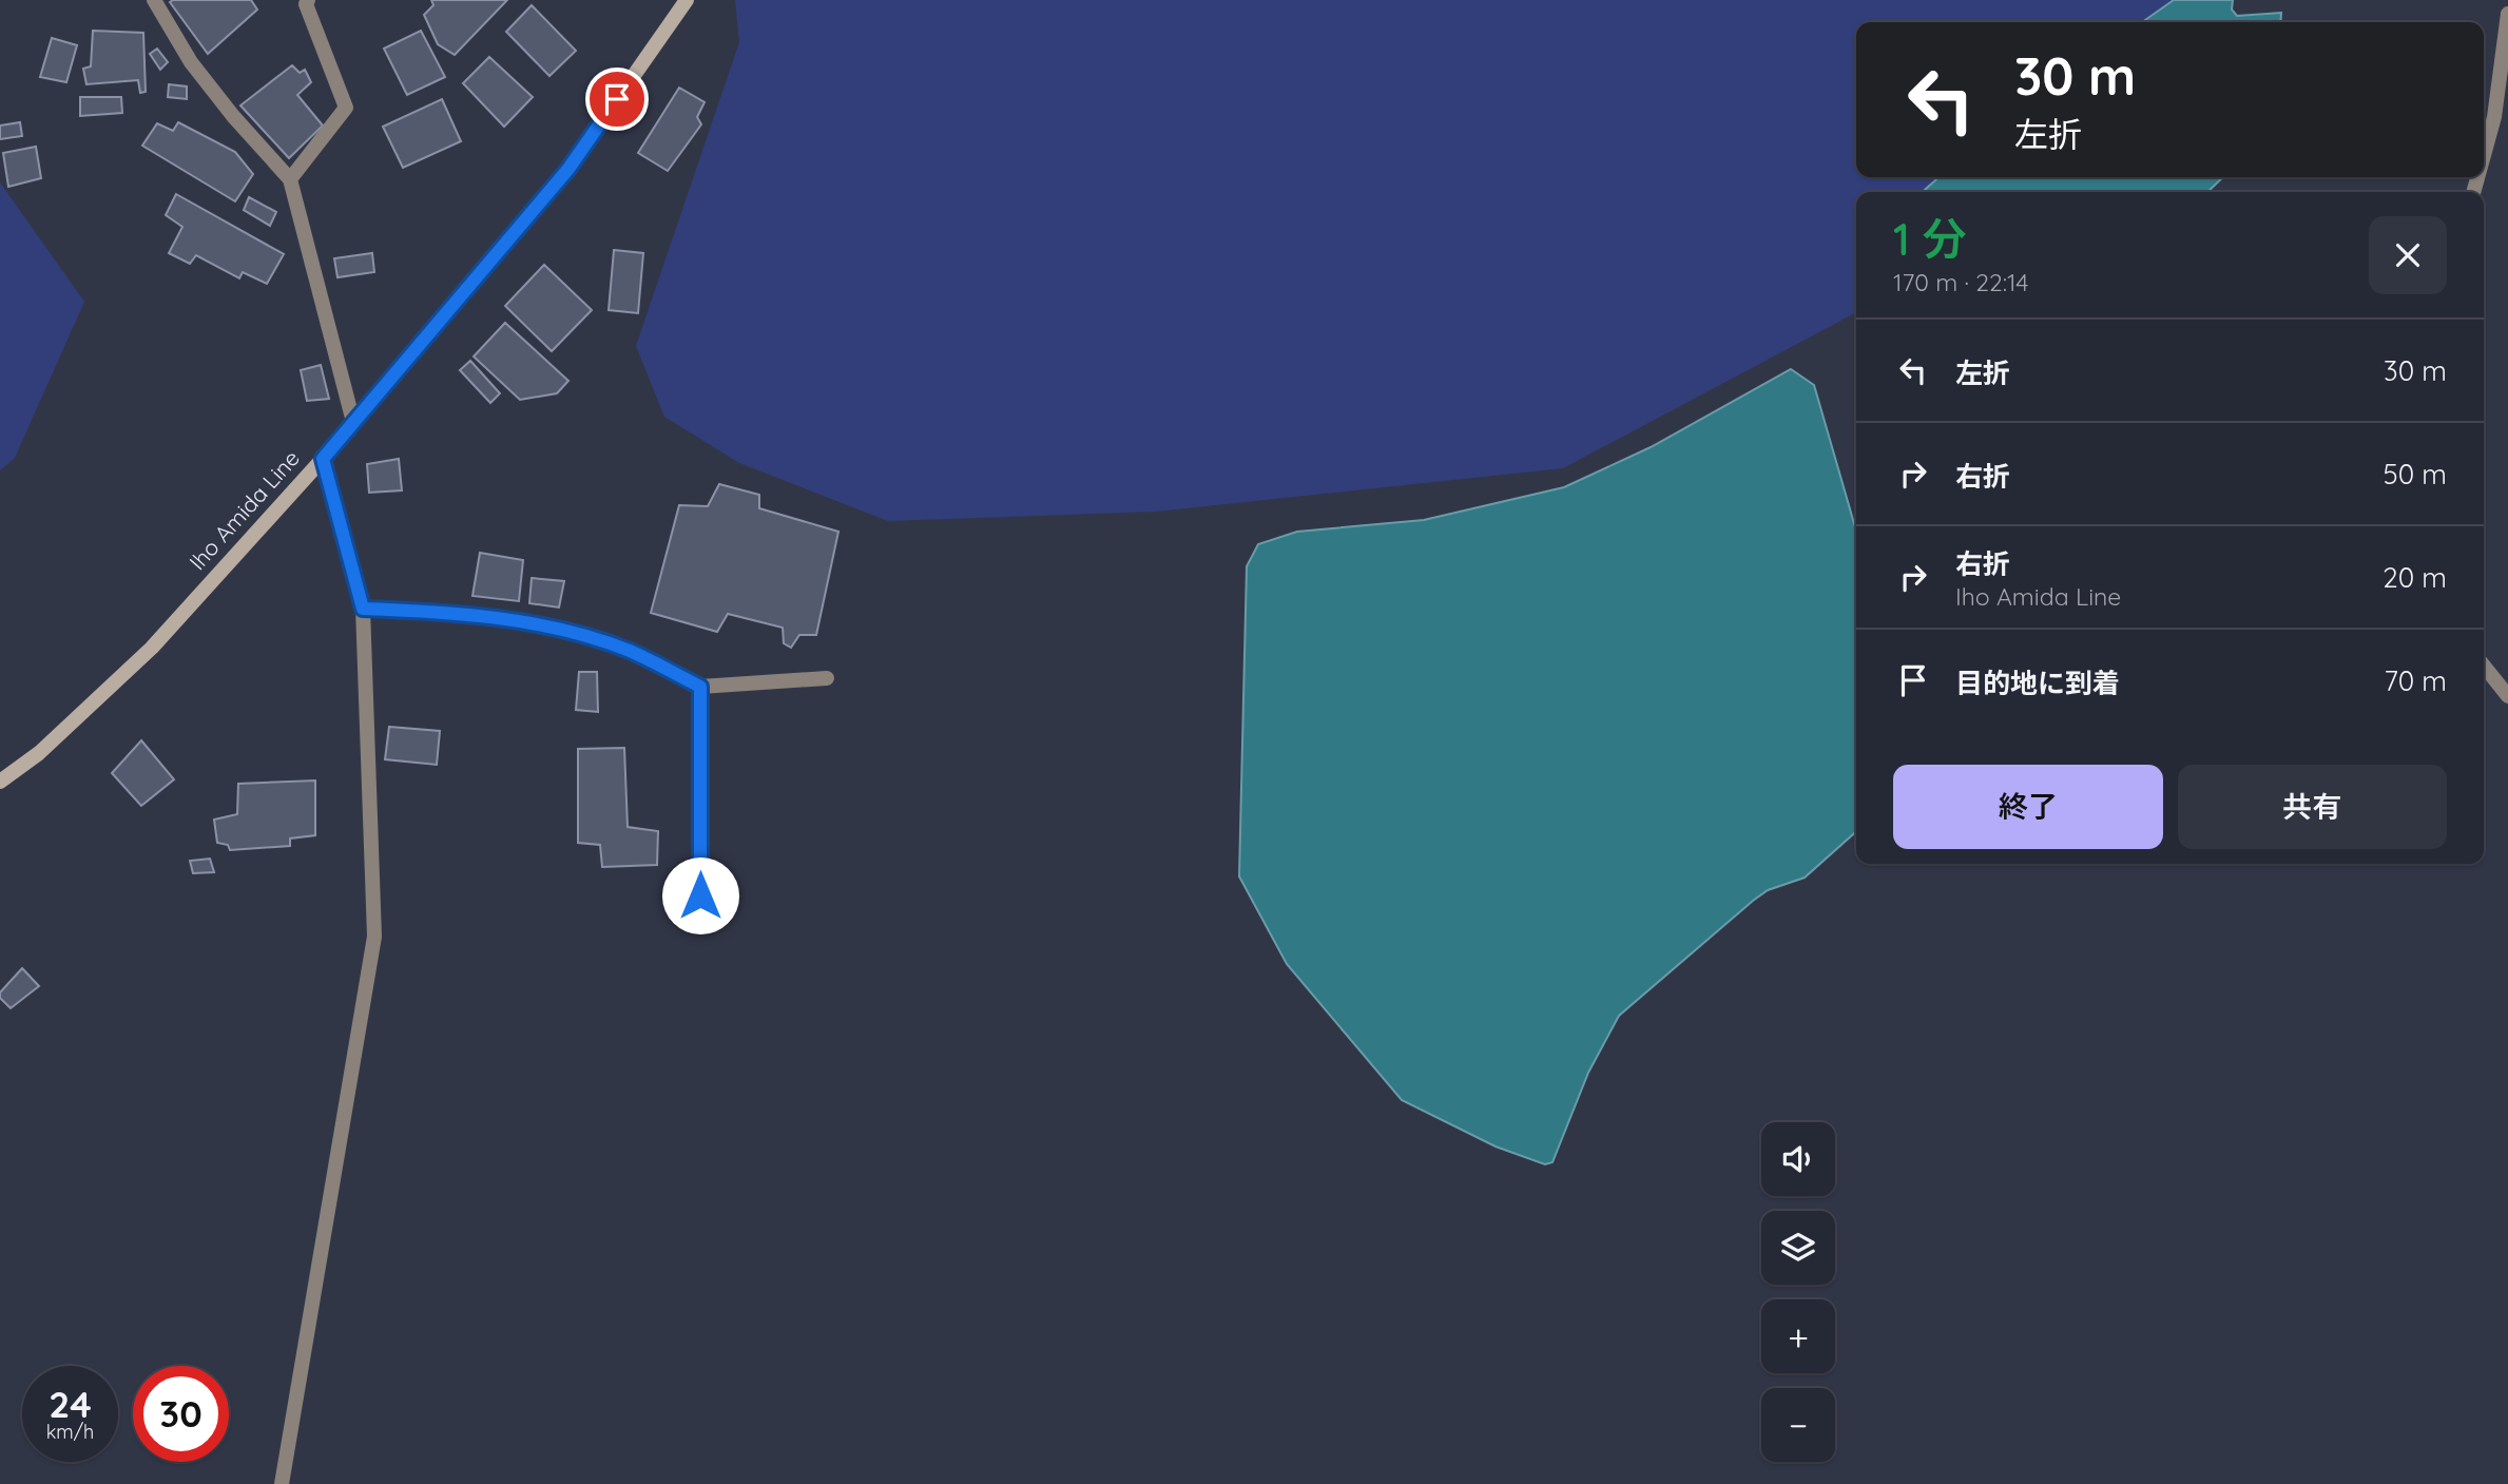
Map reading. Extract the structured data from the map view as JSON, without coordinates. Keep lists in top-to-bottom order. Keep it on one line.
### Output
{"streets":{"main road":["Iho Amida Line"]},"page":{"turn":["30 m","左折"],"heading":["1 分","170 m · 22:14"],"list":[{"name":"左折","value":"30 m"},{"name":"右折","value":"50 m"},{"name":"右折","note":"Iho Amida Line","value":"20 m"},{"name":"目的地に到着","value":"70 m"}],"buttons":["終了","共有"],"map_buttons":["+","−"],"speed":"24 km/h","limit":"30"}}
